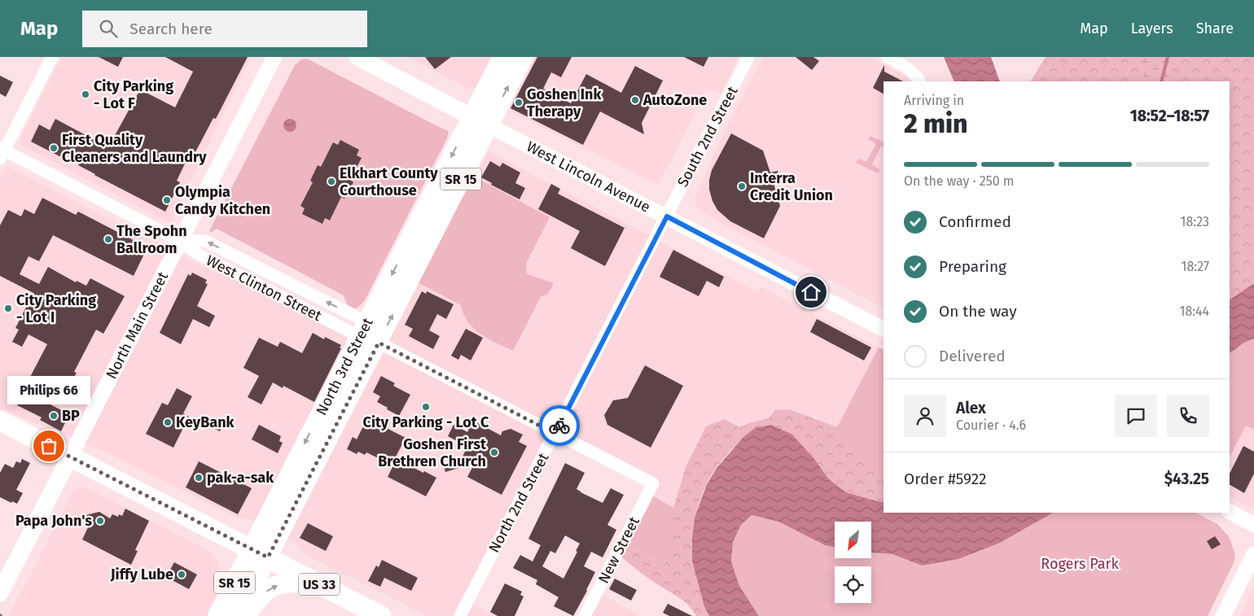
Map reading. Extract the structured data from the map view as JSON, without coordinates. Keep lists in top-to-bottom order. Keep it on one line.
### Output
{"streets":{"highway":["US 33"],"main road":["West Lincoln Avenue","SR 15","North Main Street","North 3rd Street"],"street":["South 2nd Street","West Clinton Street","North 2nd Street","New Street"]},"crossings":[["South 2nd Street","West Lincoln Avenue"],["South 2nd Street","North 2nd Street"],["West Lincoln Avenue","SR 15"],["West Lincoln Avenue","North 3rd Street"],["West Lincoln Avenue","North 2nd Street"],["SR 15","North 3rd Street"],["West Clinton Street","North Main Street"],["West Clinton Street","North 3rd Street"],["North Main Street","US 33"],["North 3rd Street","US 33"],["North 2nd Street","New Street"]],"parks":["Rogers Park"],"places":["City Parking - Lot F","AutoZone","Goshen Ink Therapy","First Quality Cleaners and Laundry","Elkhart County Courthouse","Interra Credit Union","Olympia Candy Kitchen","The Spohn Ballroom","City Parking - Lot I","City Parking - Lot C","BP","KeyBank","Philips 66","Goshen First Brethren Church","pak-a-sak","Papa John's","Jiffy Lube"],"north":"bottom left","page":{"header":"Map","search":"Search here","nav":["Map","Layers","Share"],"heading":["2 min","Arriving in","18:52–18:57"],"panel":["Alex","Courier · 4.6","Order #5922","$43.25"],"bar":"On the way · 250 m","list":[["Confirmed","18:23"],["Preparing","18:27"],["On the way","18:44"],"Delivered"],"bubble":"Philips 66"}}
